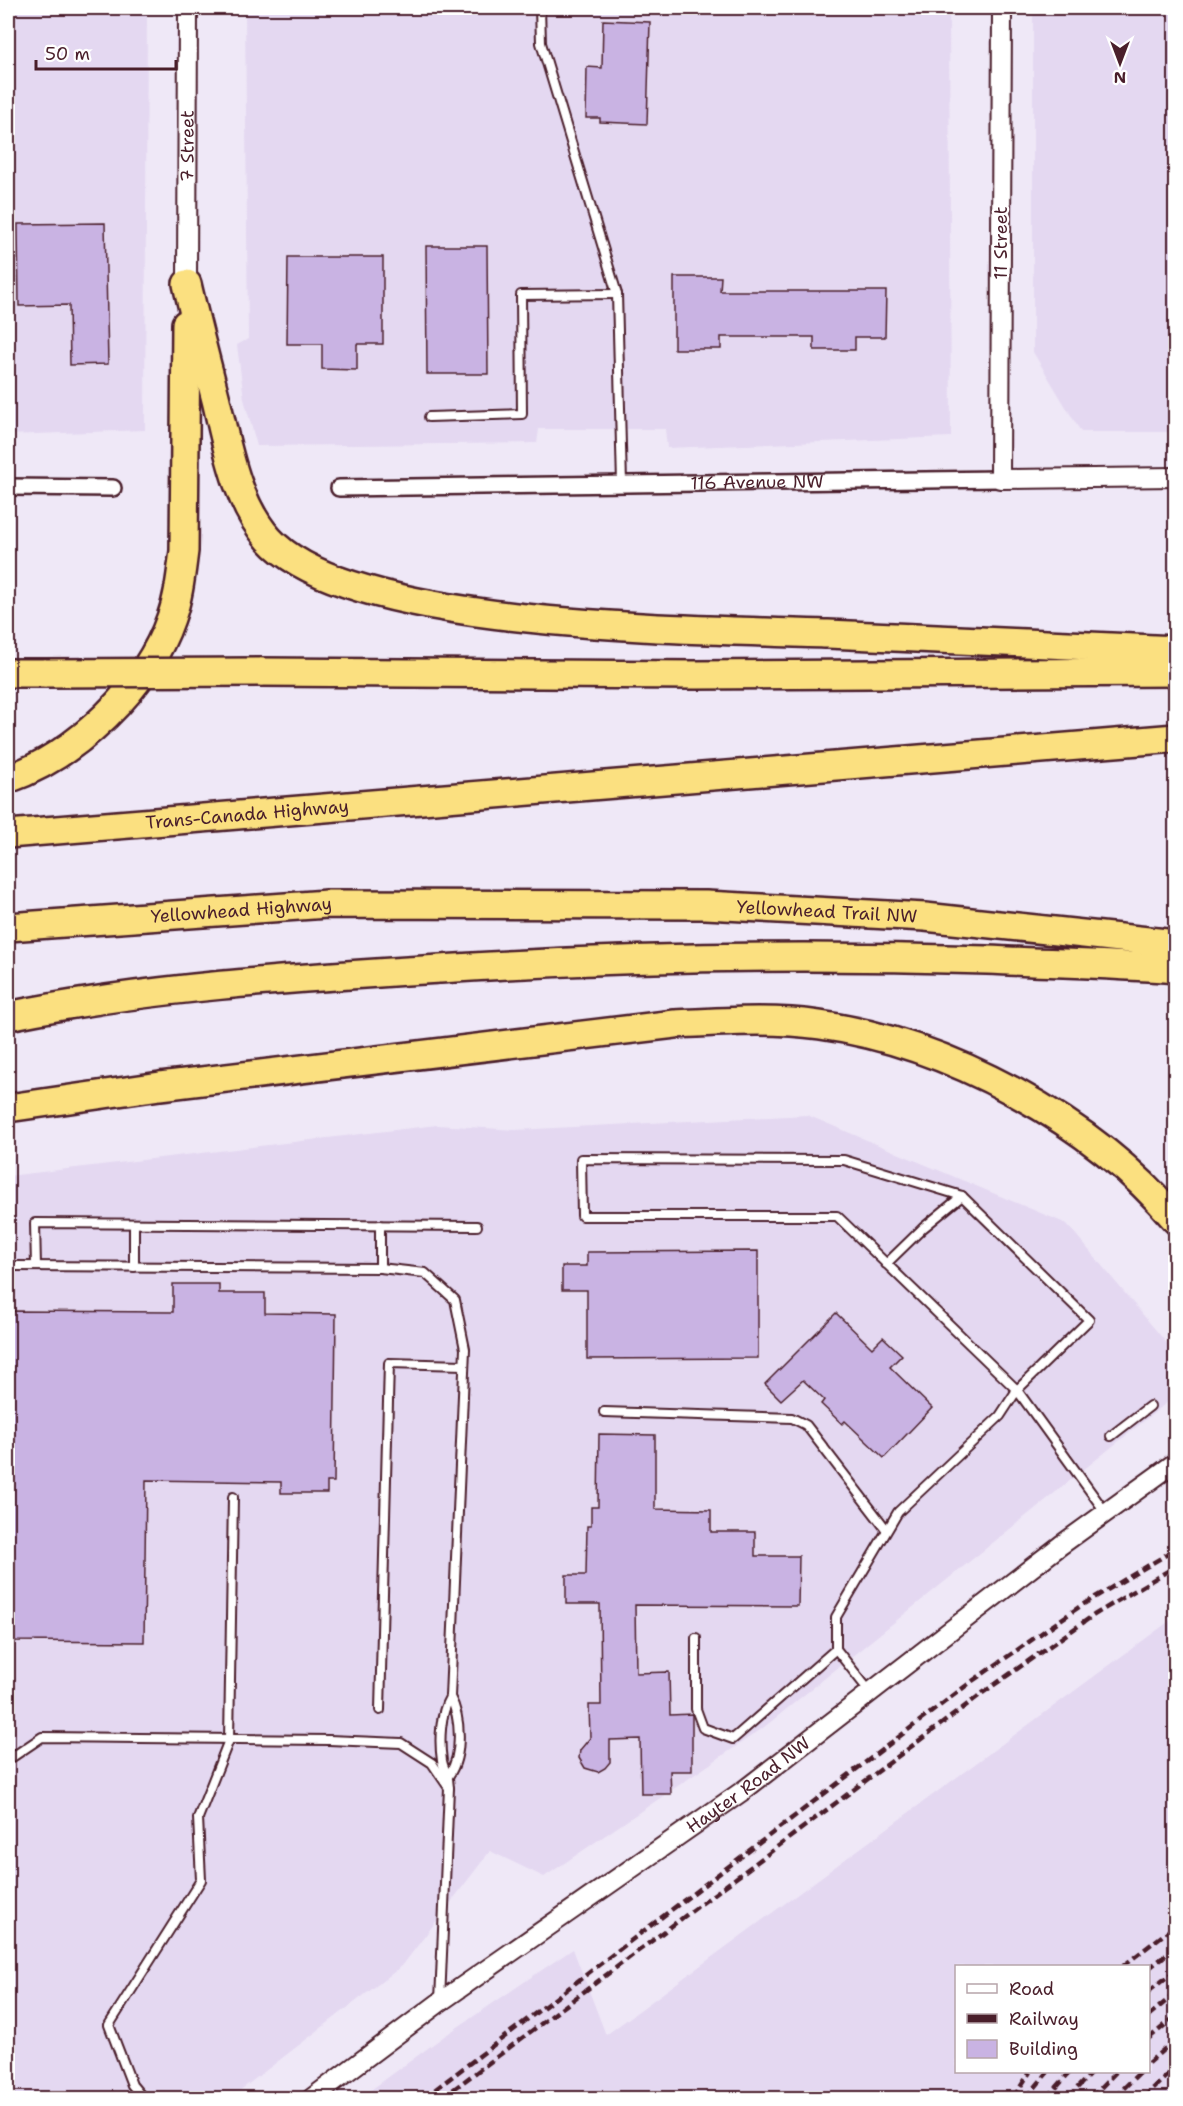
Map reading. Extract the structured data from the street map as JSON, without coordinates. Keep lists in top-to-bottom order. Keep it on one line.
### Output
{"streets":{"highway":["Trans-Canada Highway","Yellowhead Highway","Yellowhead Trail NW"],"street":["7 Street","11 Street","116 Avenue NW","Hayter Road NW"]},"crossings":[["11 Street","116 Avenue NW"],["Yellowhead Highway","Yellowhead Trail NW"]],"legend":["Road","Railway","Building"],"scale_bar":"50 m","north":"bottom"}
